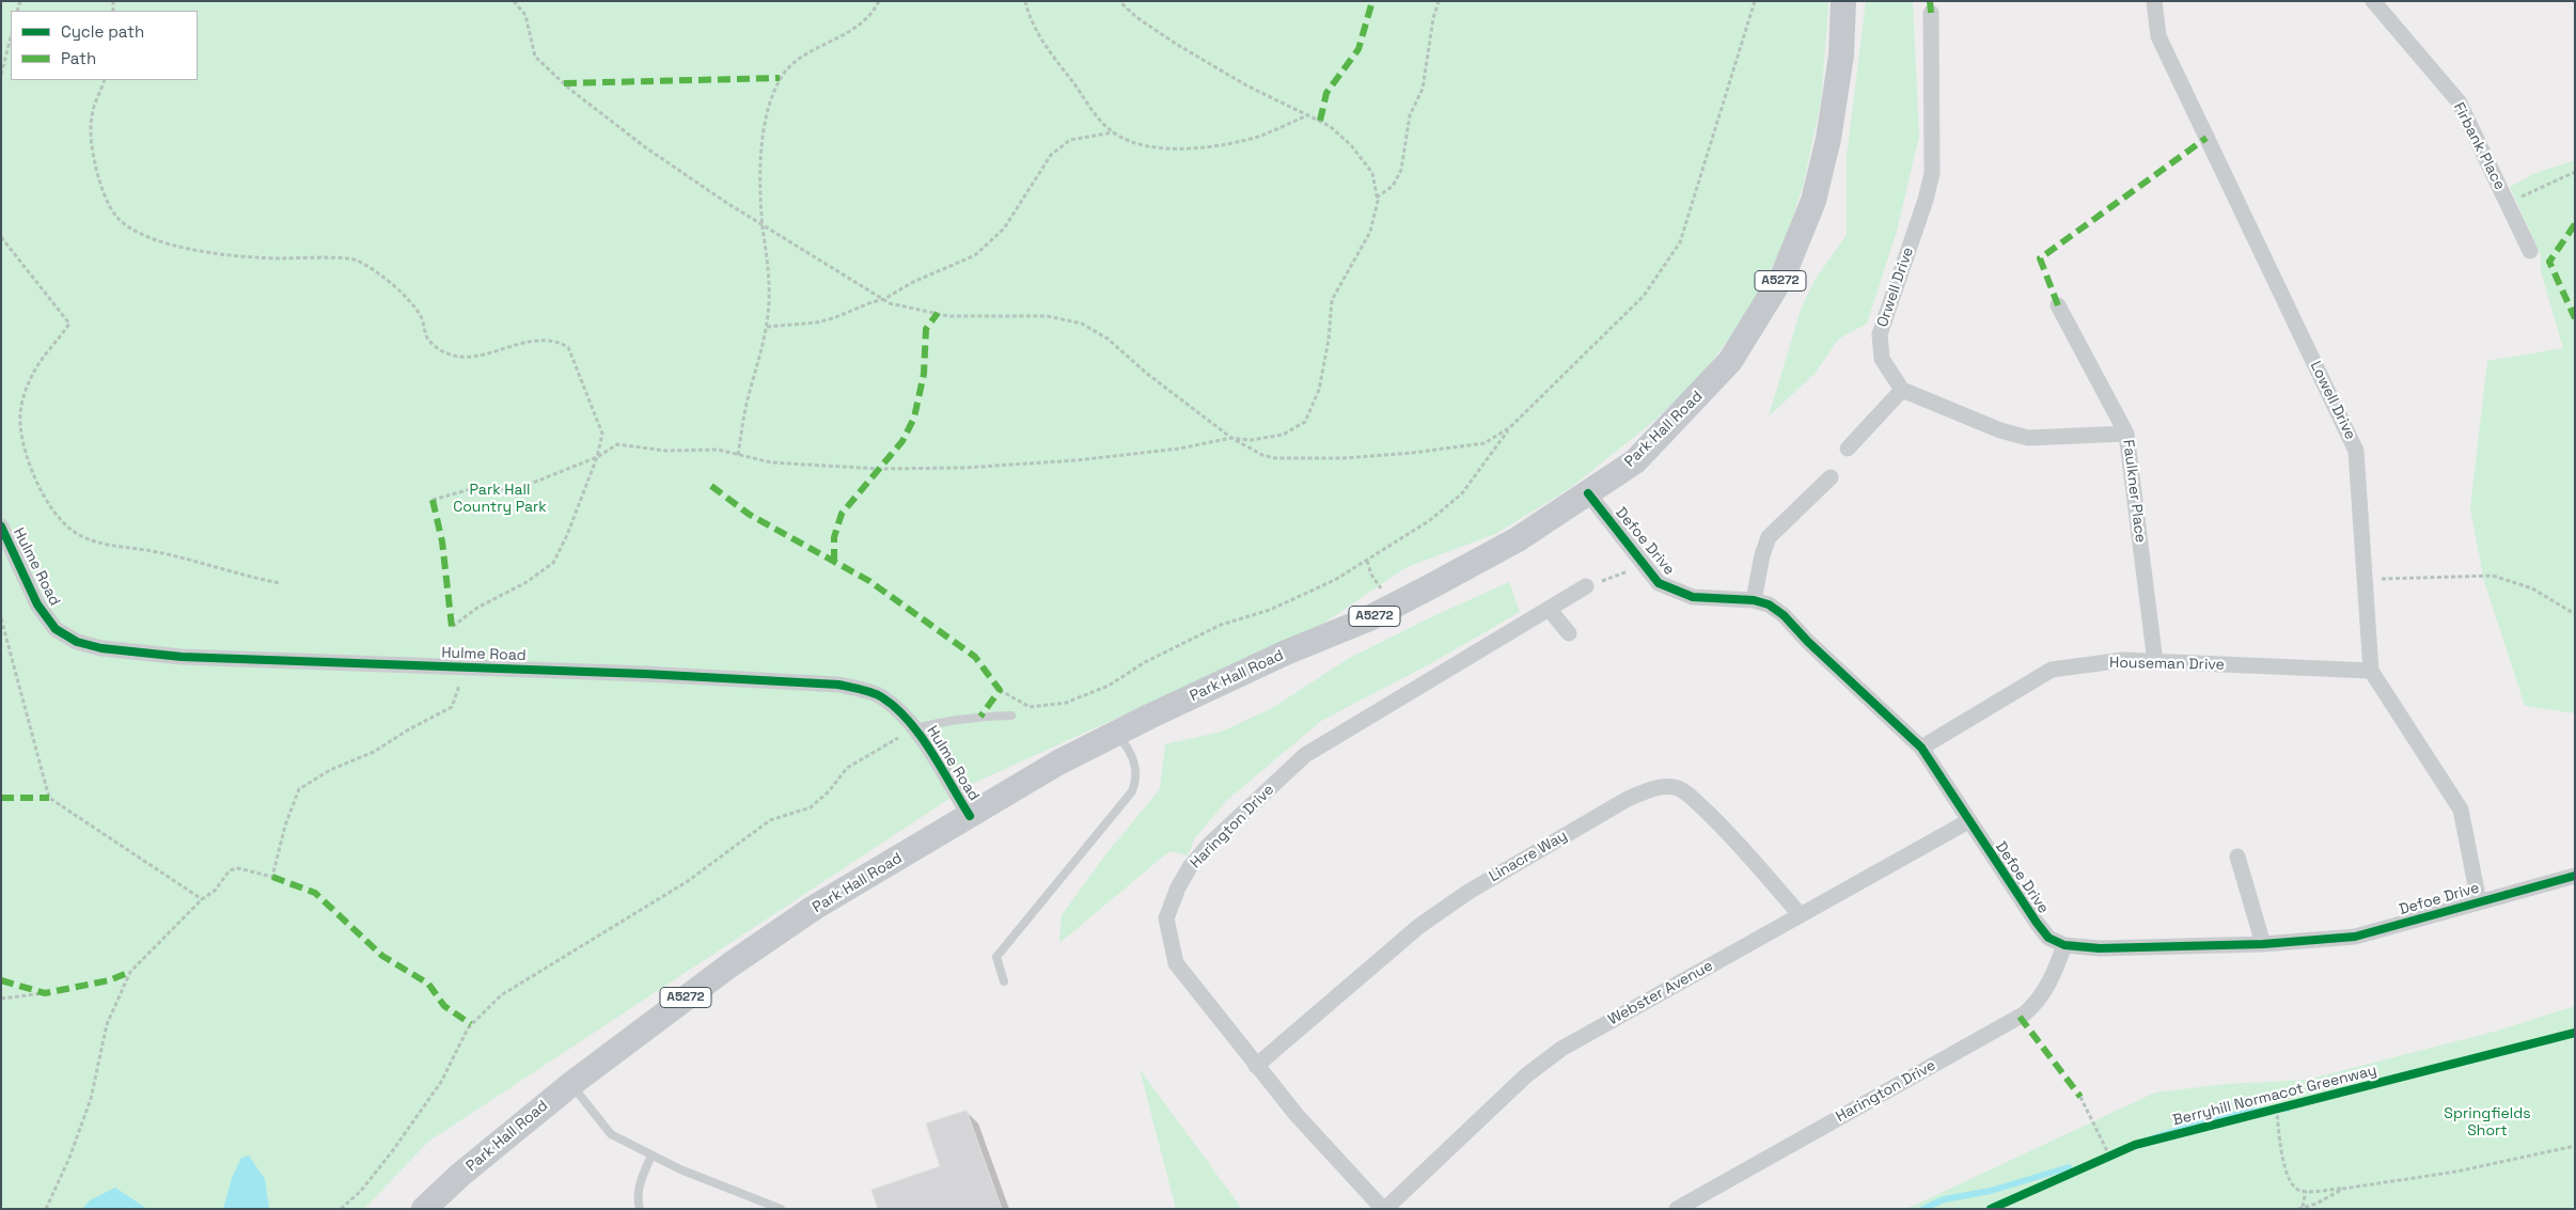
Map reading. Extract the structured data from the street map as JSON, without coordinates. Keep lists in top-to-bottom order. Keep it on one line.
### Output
{"streets":{"main road":["A5272","Park Hall Road"],"street":["Firbank Place","Orwell Drive","Lowell Drive","Faulkner Place","Defoe Drive","Hulme Road","Houseman Drive","Harington Drive","Linacre Way","Webster Avenue"],"cycle path":["Berryhill Normacot Greenway"]},"crossings":[["Lowell Drive","Defoe Drive"],["Lowell Drive","Houseman Drive"],["Park Hall Road","Defoe Drive"],["Park Hall Road","Hulme Road"],["Faulkner Place","Houseman Drive"],["Defoe Drive","Houseman Drive"],["Defoe Drive","Harington Drive"],["Defoe Drive","Webster Avenue"],["Harington Drive","Linacre Way"],["Harington Drive","Webster Avenue"],["Linacre Way","Webster Avenue"]],"parks":["Park Hall Country Park","Springfields Short"],"legend":["Cycle path","Path"]}
